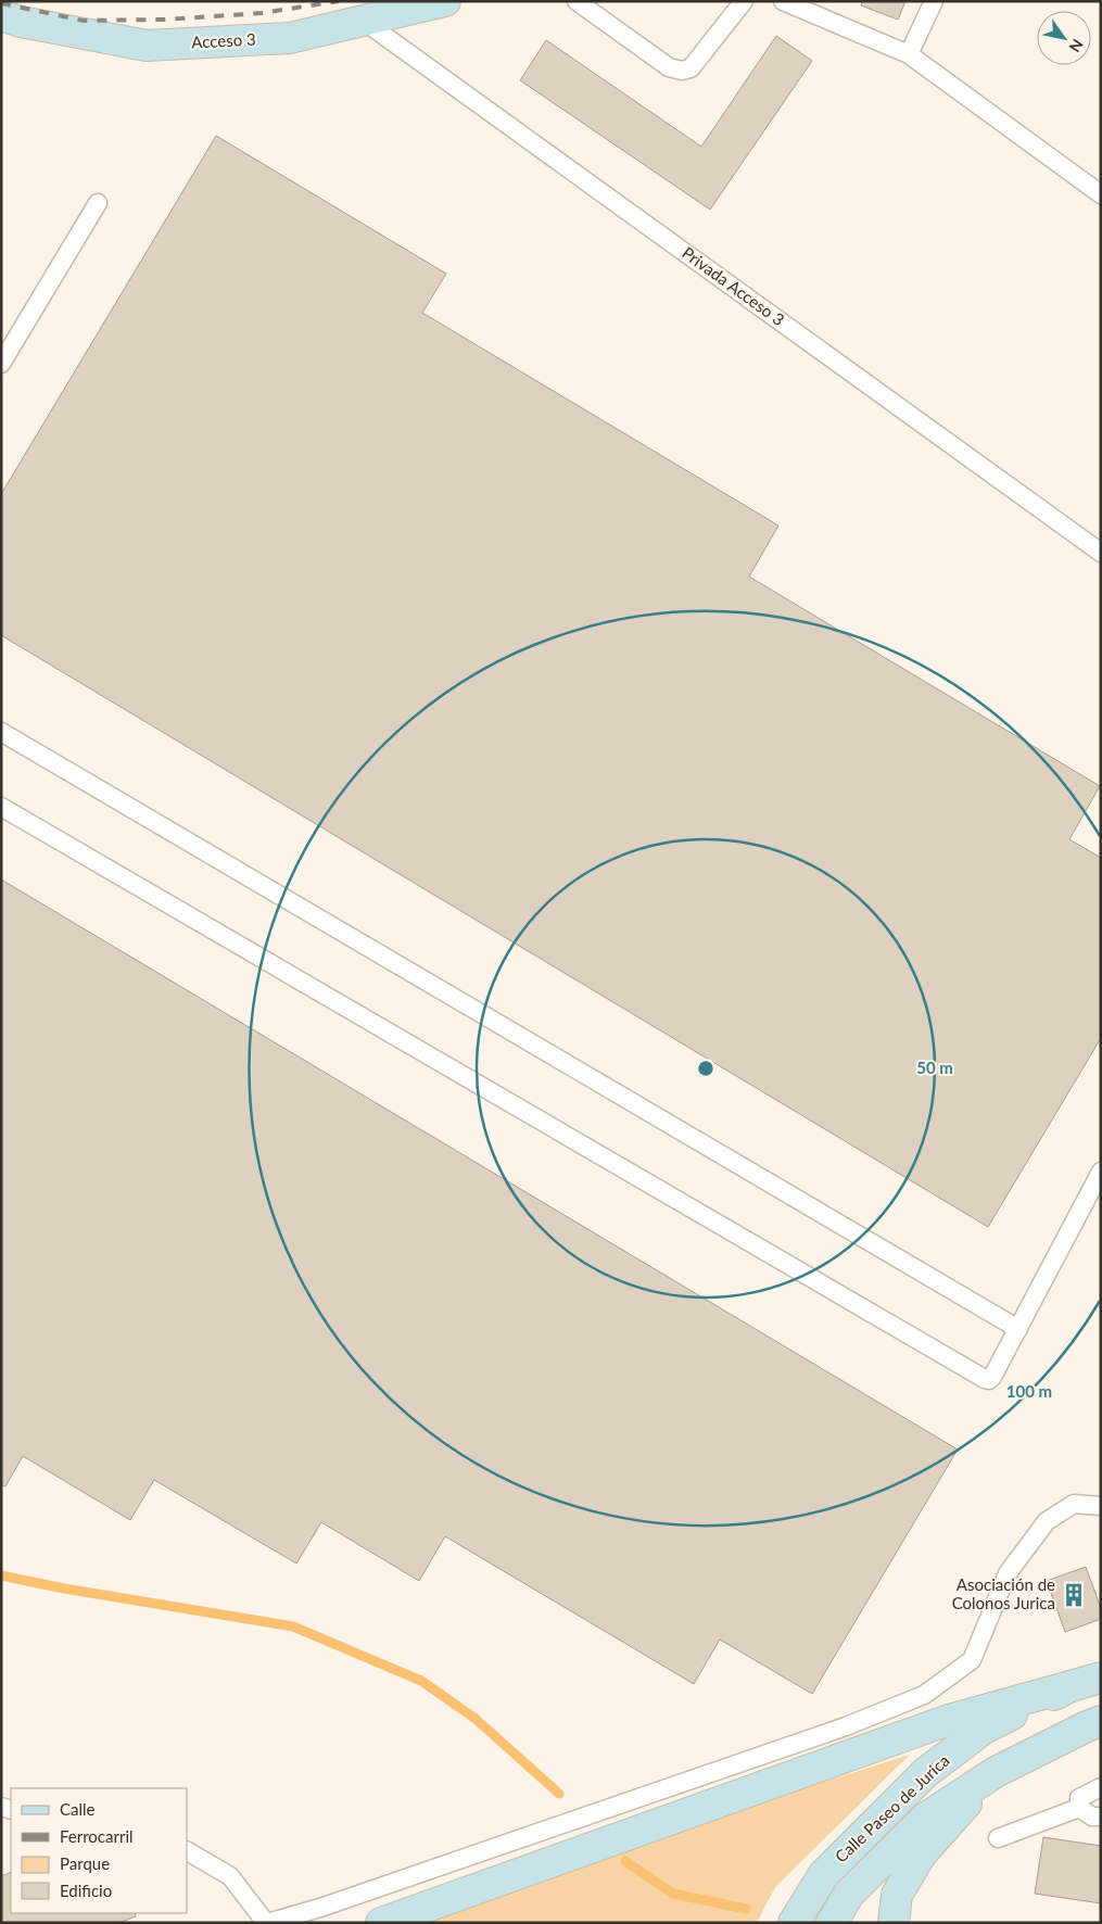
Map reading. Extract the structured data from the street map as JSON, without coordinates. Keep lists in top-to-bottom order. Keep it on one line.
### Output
{"streets":{"main road":["Acceso 3","Calle Paseo de Jurica"],"lane":["Privada Acceso 3"]},"crossings":[["Acceso 3","Privada Acceso 3"]],"places":{"building":["Asociación de Colonos Jurica"]},"legend":["Calle","Ferrocarril","Parque","Edificio"],"north":"bottom right","rings":["50 m","100 m"]}
